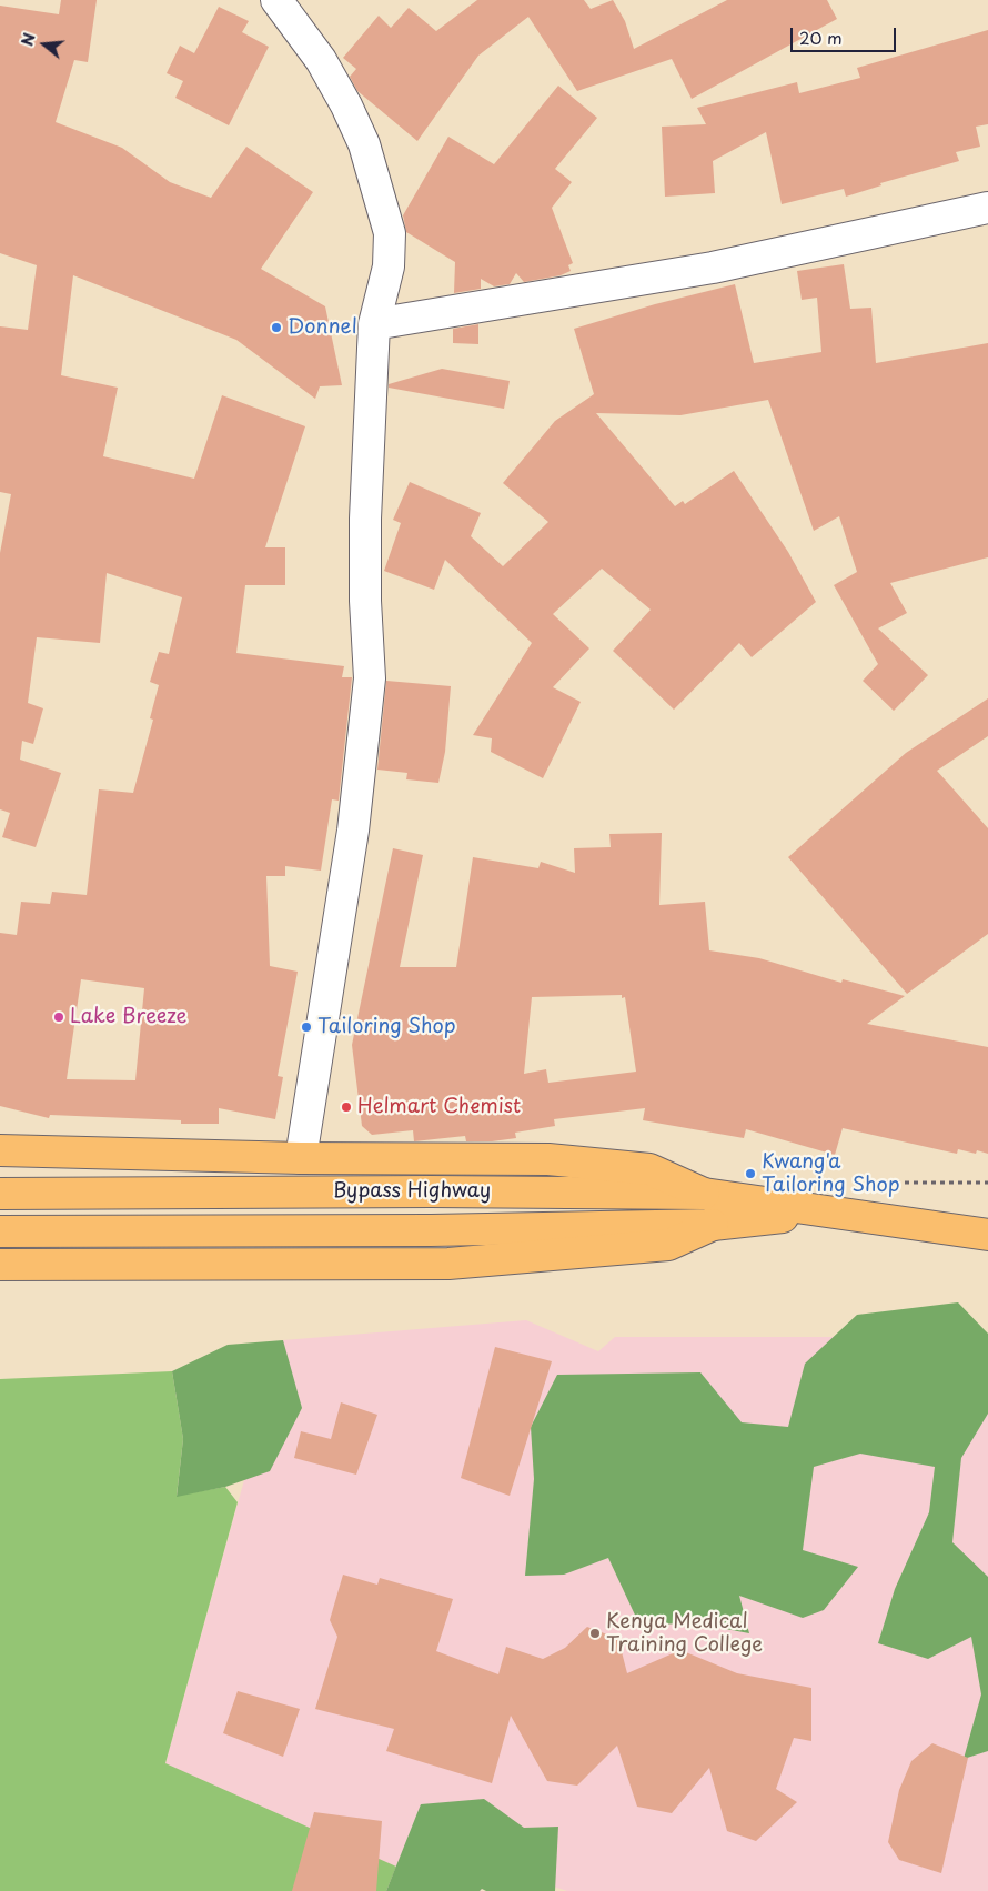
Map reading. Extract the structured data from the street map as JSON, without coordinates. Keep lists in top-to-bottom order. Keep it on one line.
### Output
{"streets":{"main road":["Bypass Highway"]},"places":["Donnel","Lake Breeze","Tailoring Shop","Helmart Chemist","Kwang'a Tailoring Shop","Kenya Medical Training College"],"scale_bar":"20 m","north":"left"}
